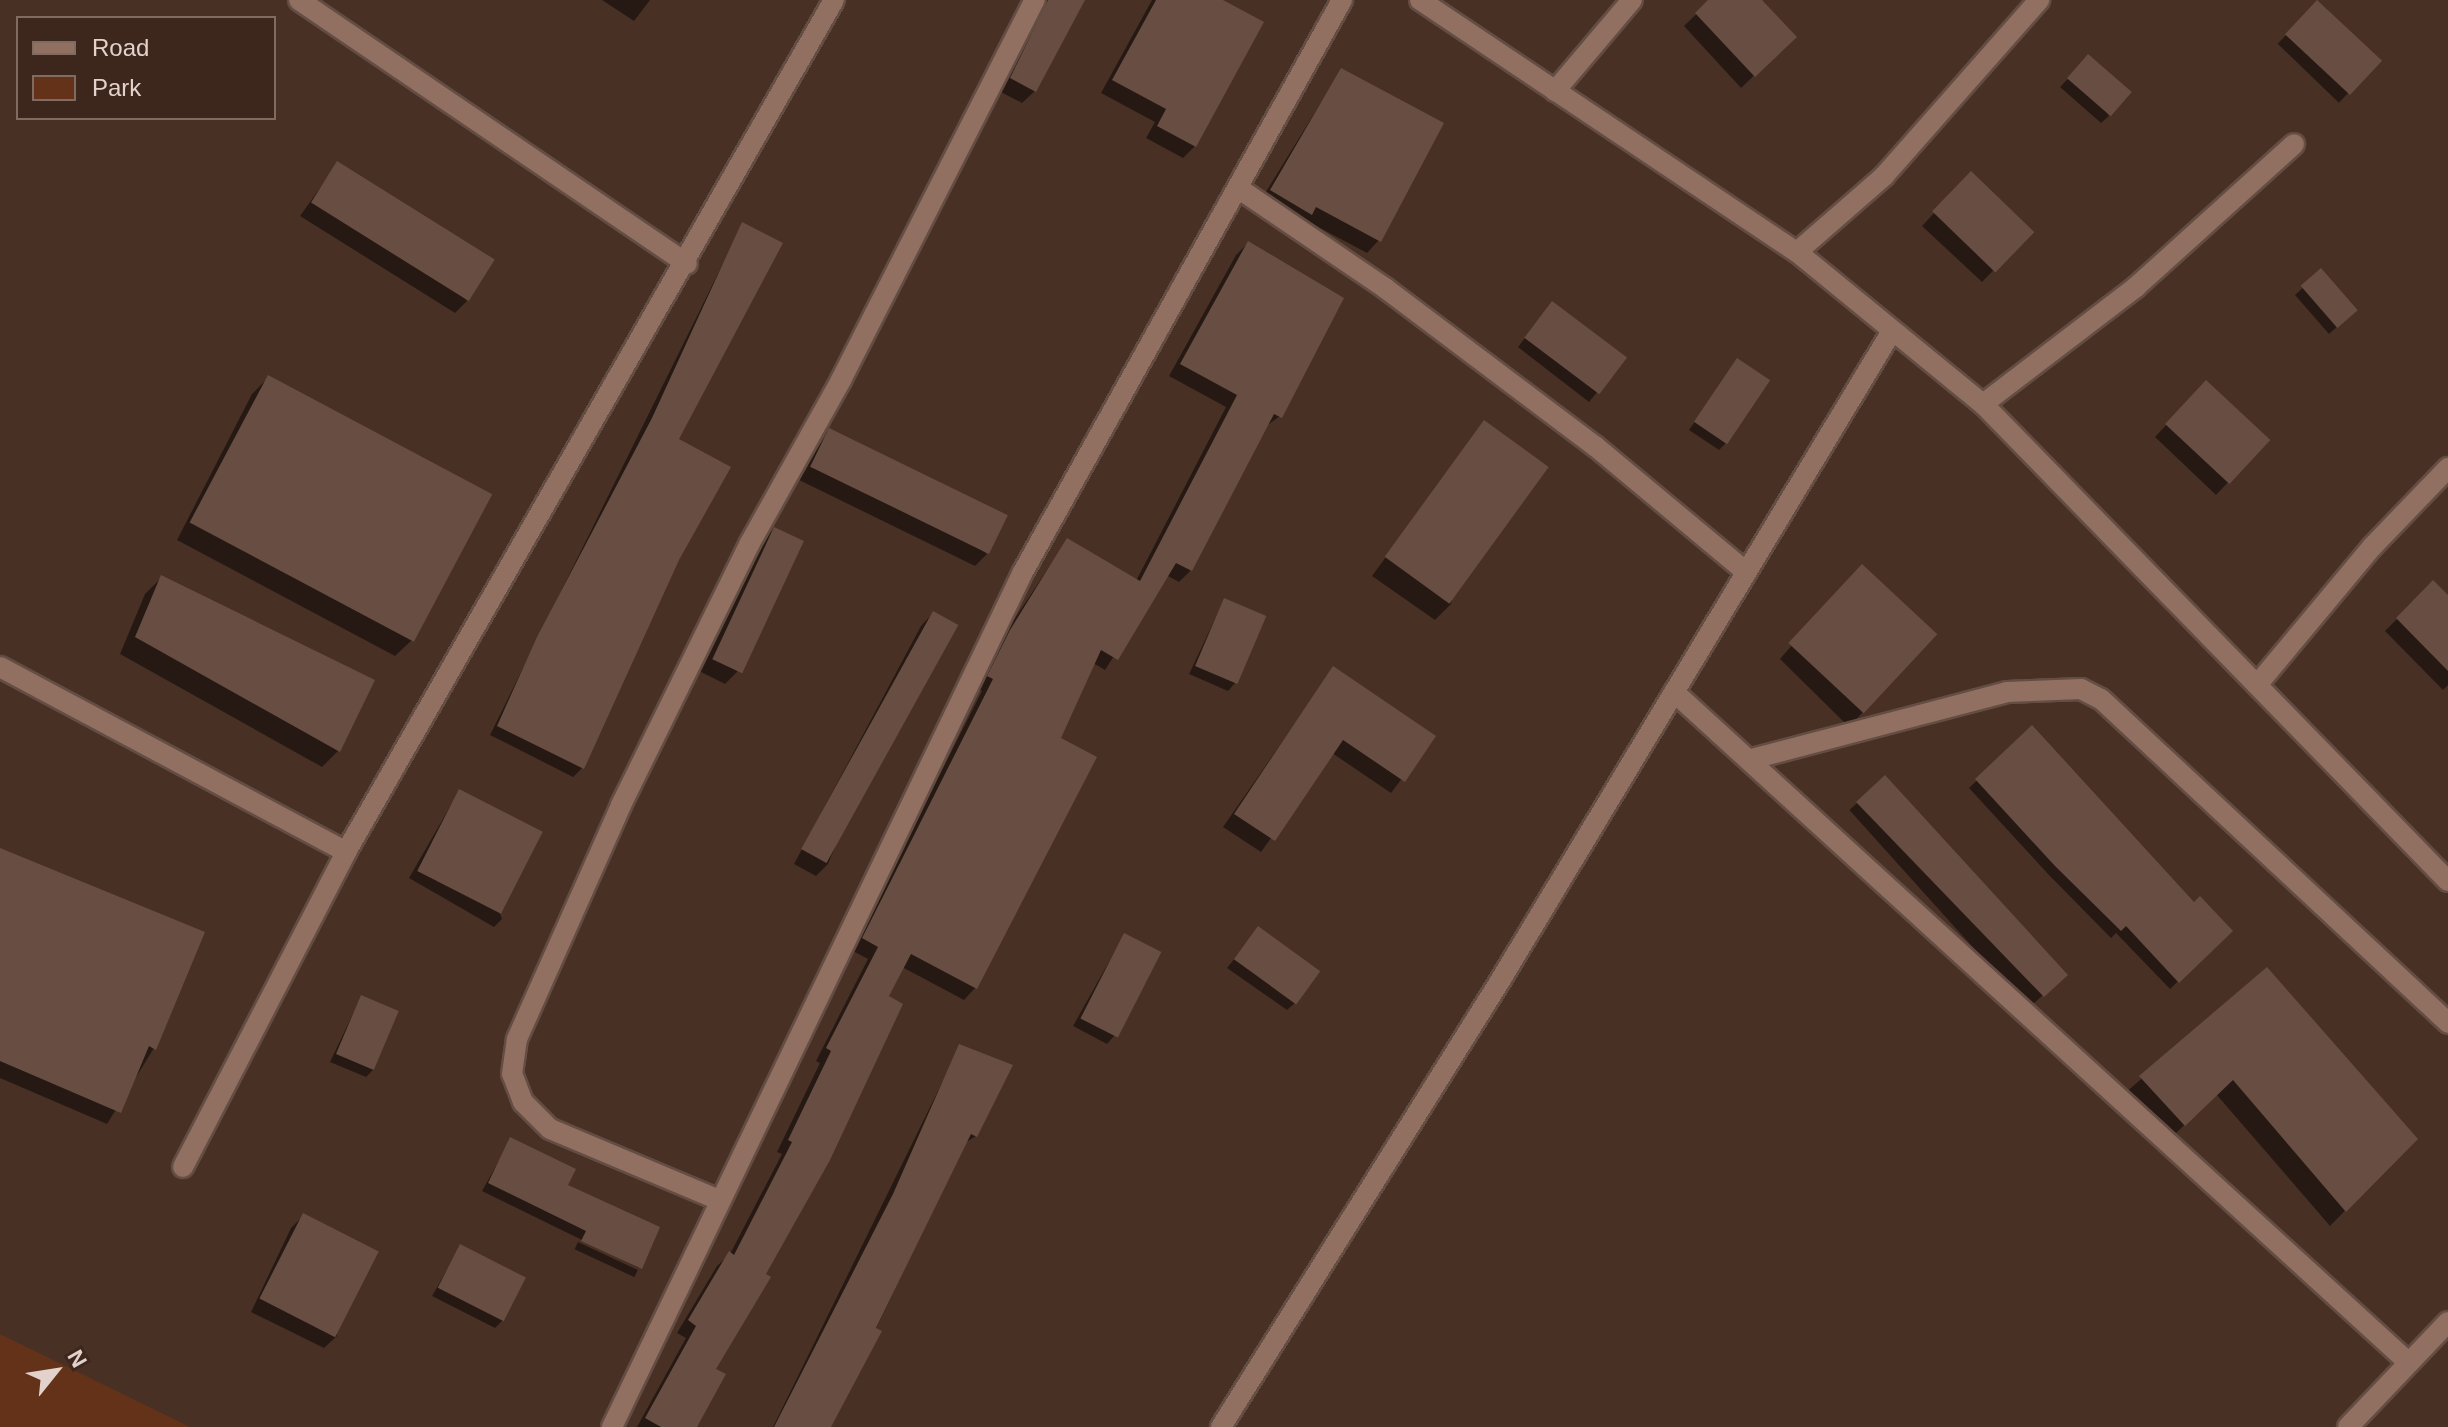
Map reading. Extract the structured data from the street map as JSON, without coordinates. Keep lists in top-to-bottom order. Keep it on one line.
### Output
{"legend":["Road","Park"],"north":"top right"}
